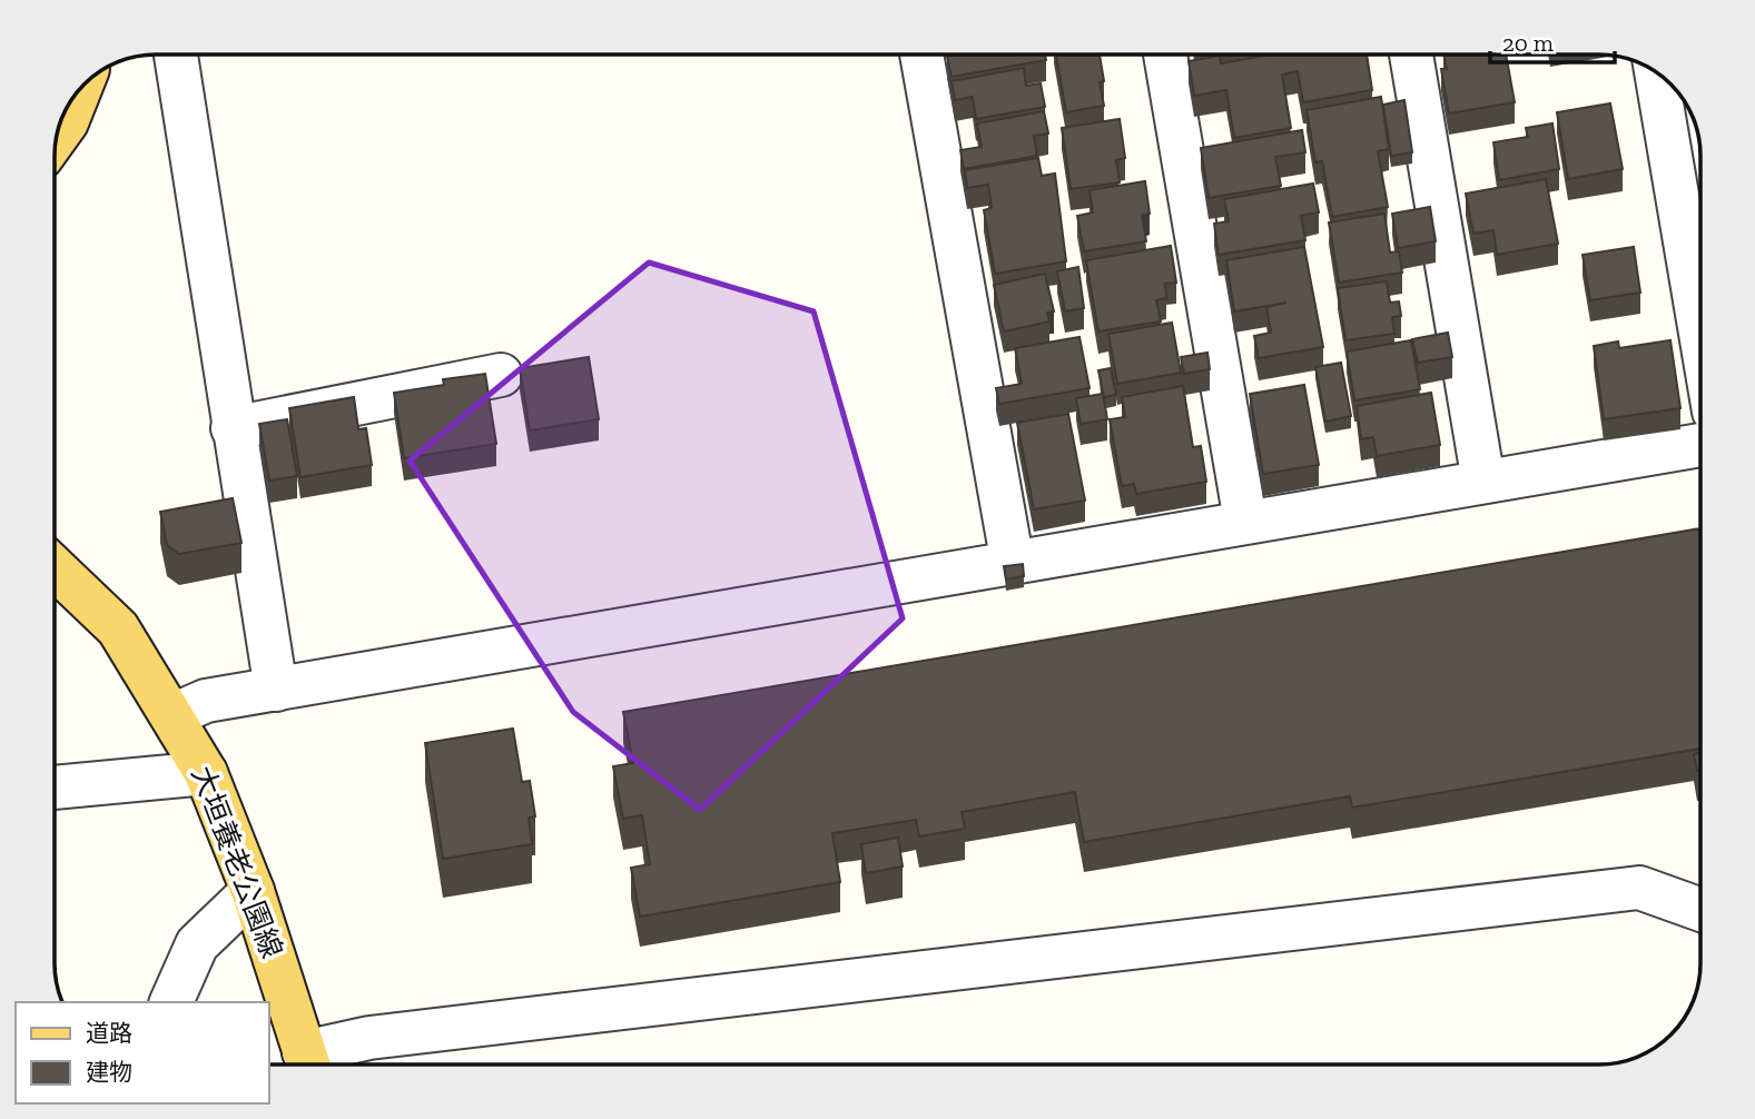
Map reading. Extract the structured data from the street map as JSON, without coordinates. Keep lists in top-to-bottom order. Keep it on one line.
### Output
{"streets":{"main road":["大垣養老公園線"]},"legend":["道路","建物"],"scale_bar":"20 m"}
